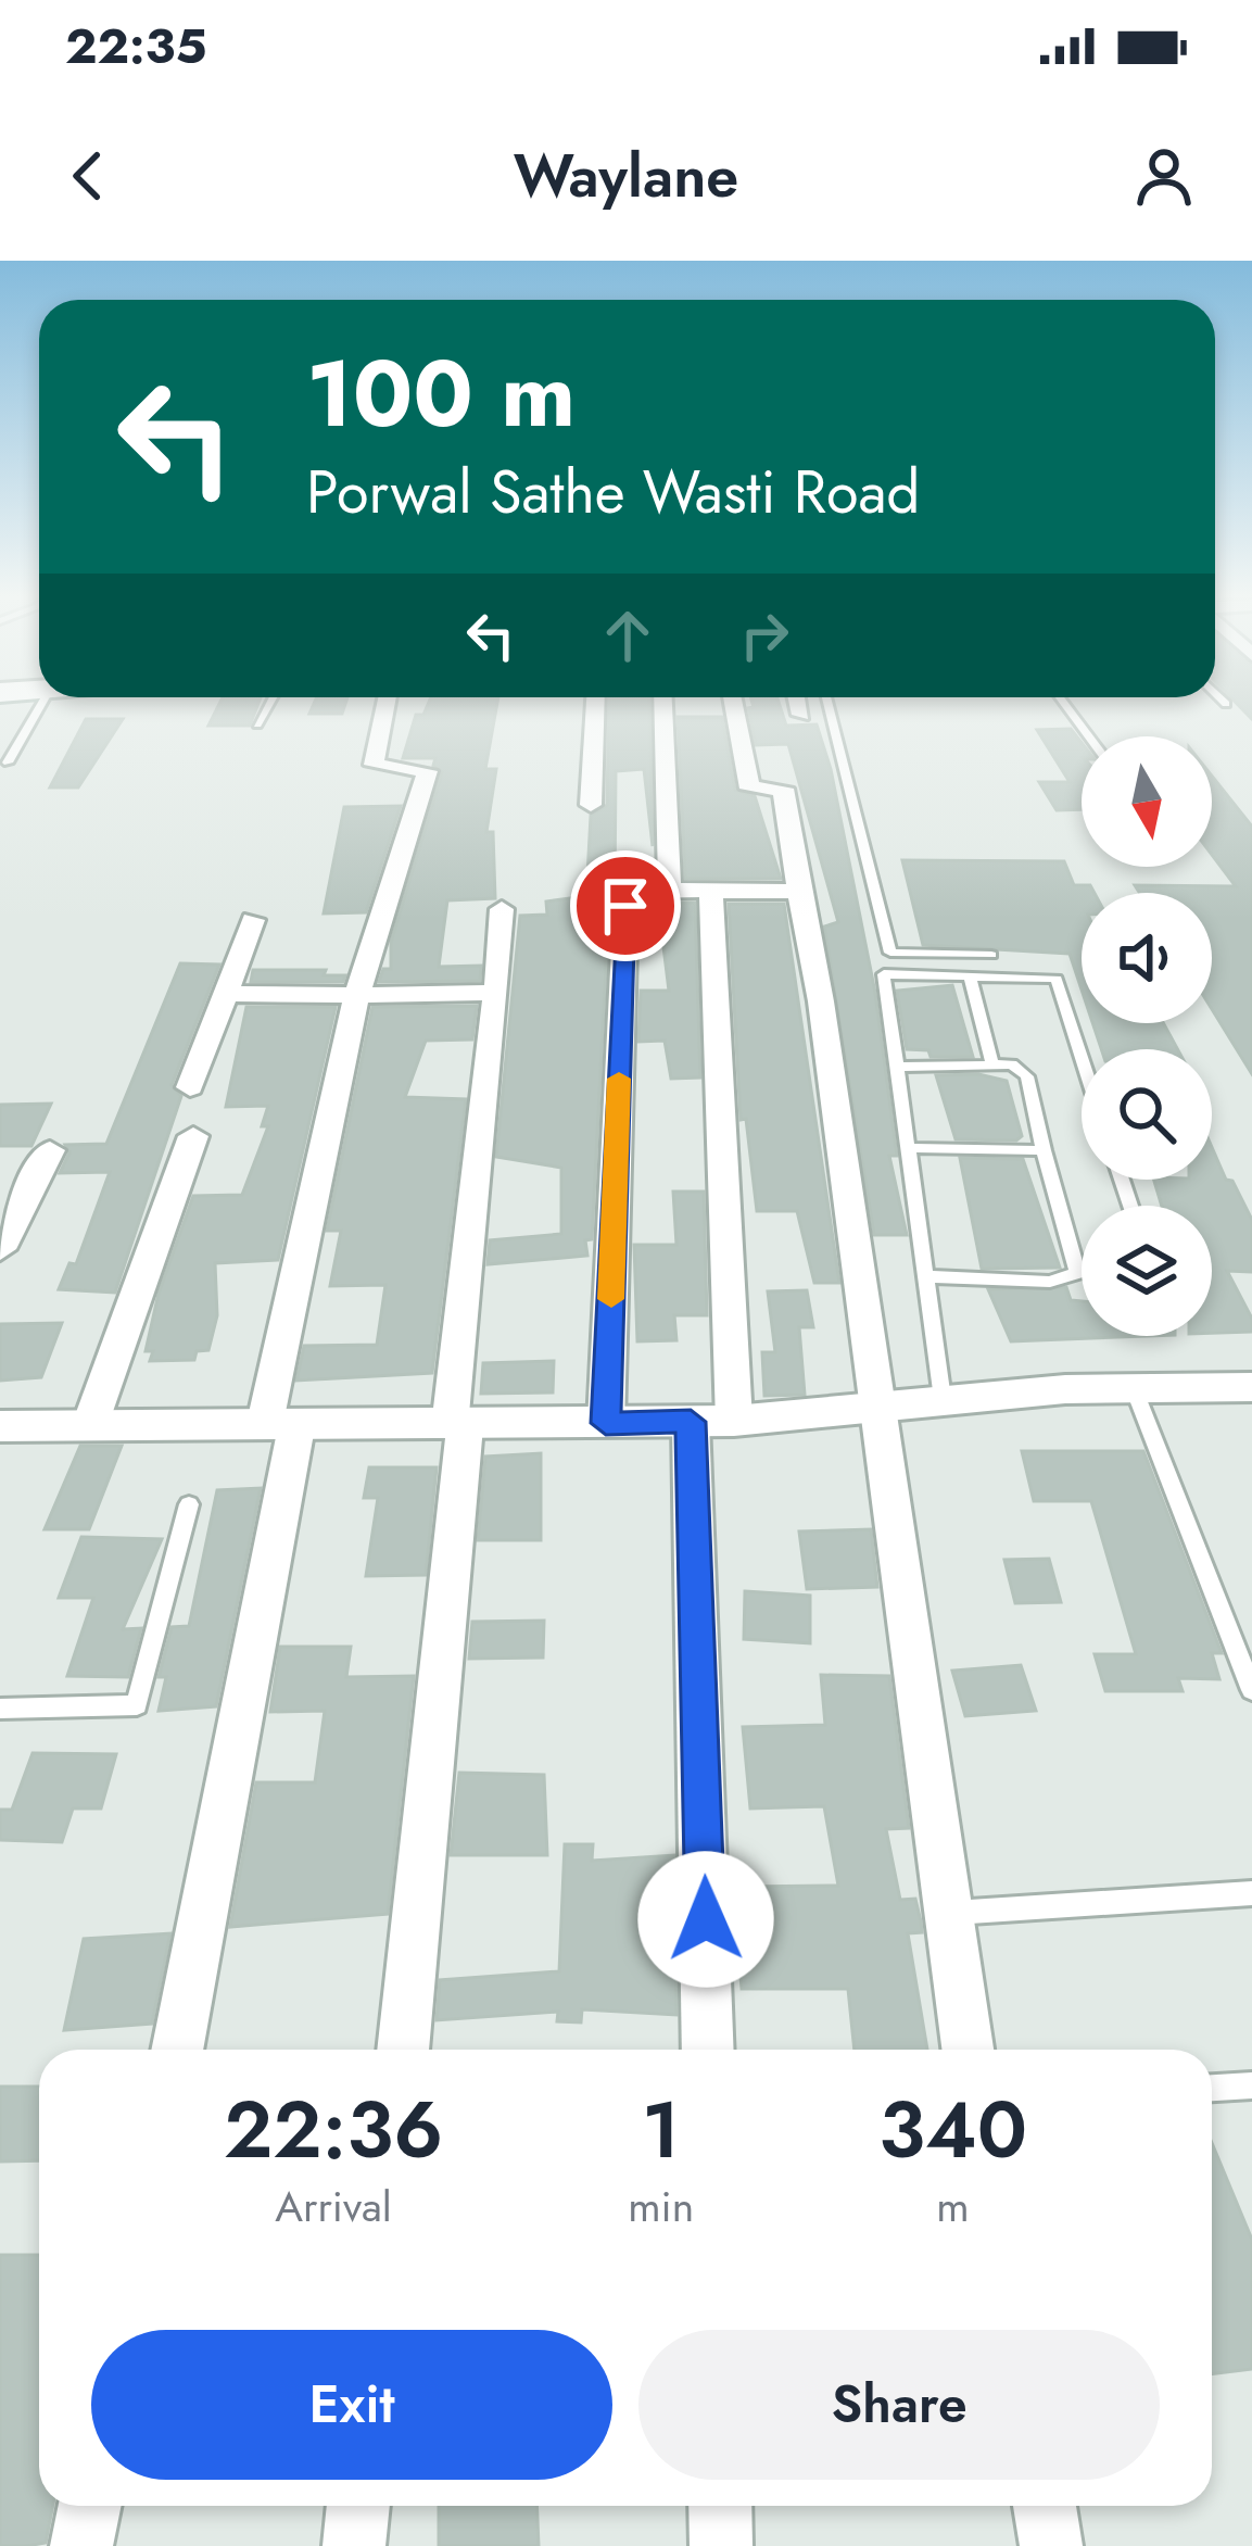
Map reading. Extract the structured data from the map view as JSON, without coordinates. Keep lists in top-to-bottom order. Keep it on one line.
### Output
{"north":"bottom","page":{"status":"22:35","header":"Waylane","turn":["100 m","Porwal Sathe Wasti Road"],"eta":["22:36","Arrival","1","min","340","m"],"buttons":["Exit","Share"]}}
